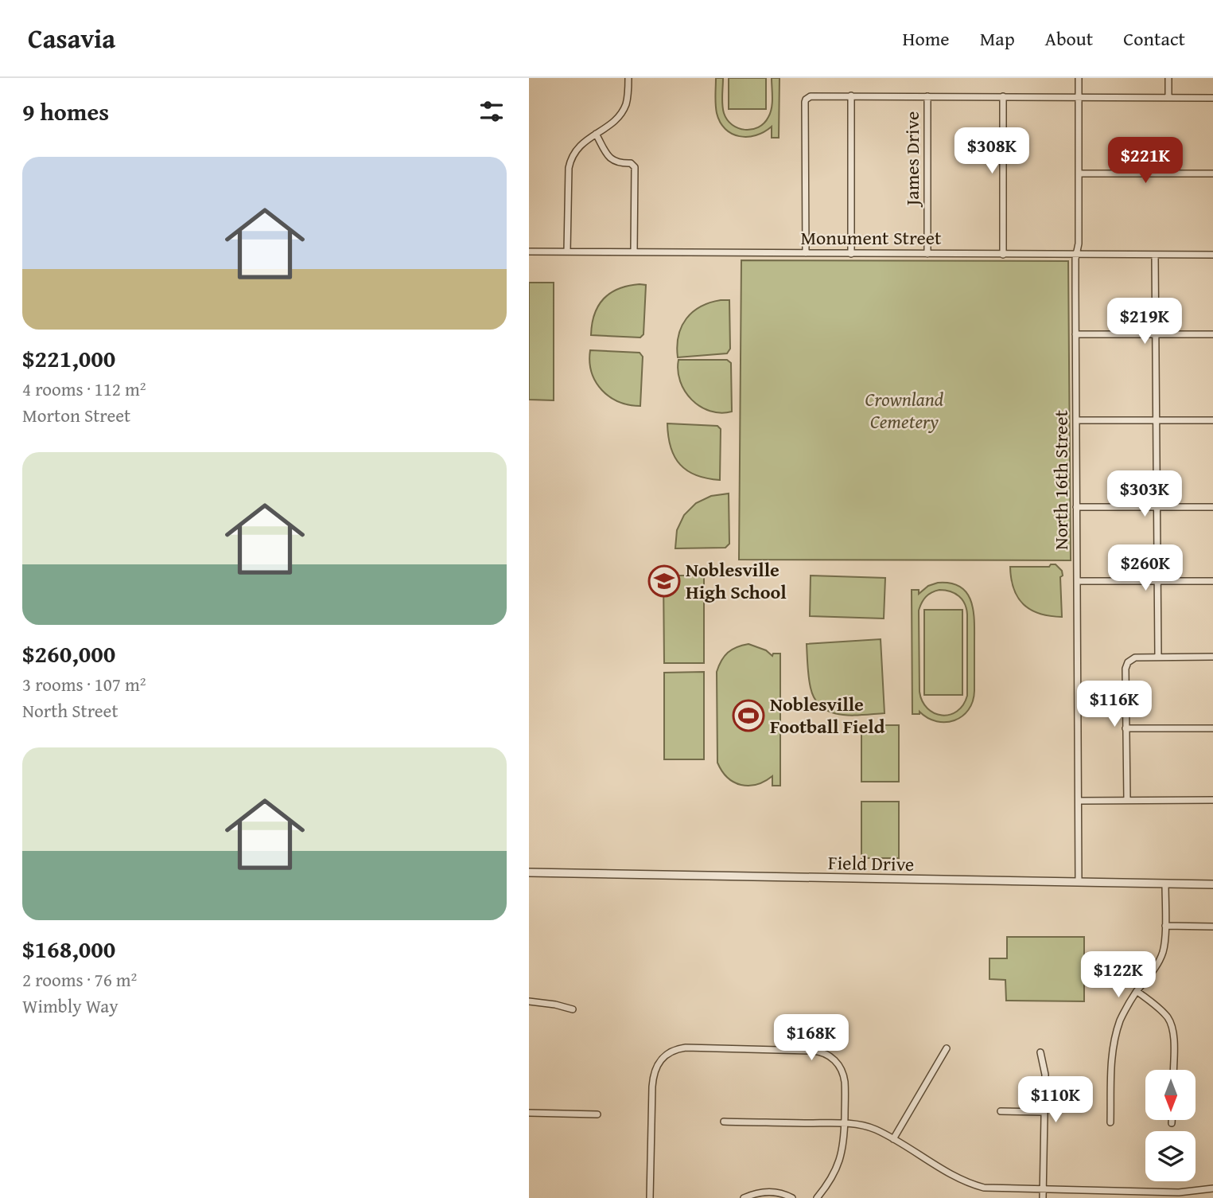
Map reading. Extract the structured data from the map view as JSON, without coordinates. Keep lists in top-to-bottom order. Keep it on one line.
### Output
{"streets":{"street":["James Drive","Monument Street","North 16th Street","Field Drive"]},"crossings":[["James Drive","Monument Street"],["Monument Street","North 16th Street"],["North 16th Street","Field Drive"]],"parks":["Crownland Cemetery"],"places":{"school or university":["Noblesville High School"],"sports":["Noblesville Football Field"]},"north":"bottom","page":{"header":"Casavia","nav":["Home","Map","About","Contact"],"heading":"9 homes","price":["$308K","$221K","$219K","$303K","$260K","$116K","$122K","$168K","$110K"],"list":[{"name":"$221,000","note":"4 rooms · 112 m² · Morton Street"},{"name":"$260,000","note":"3 rooms · 107 m² · North Street"},{"name":"$168,000","note":"2 rooms · 76 m² · Wimbly Way"}]}}
